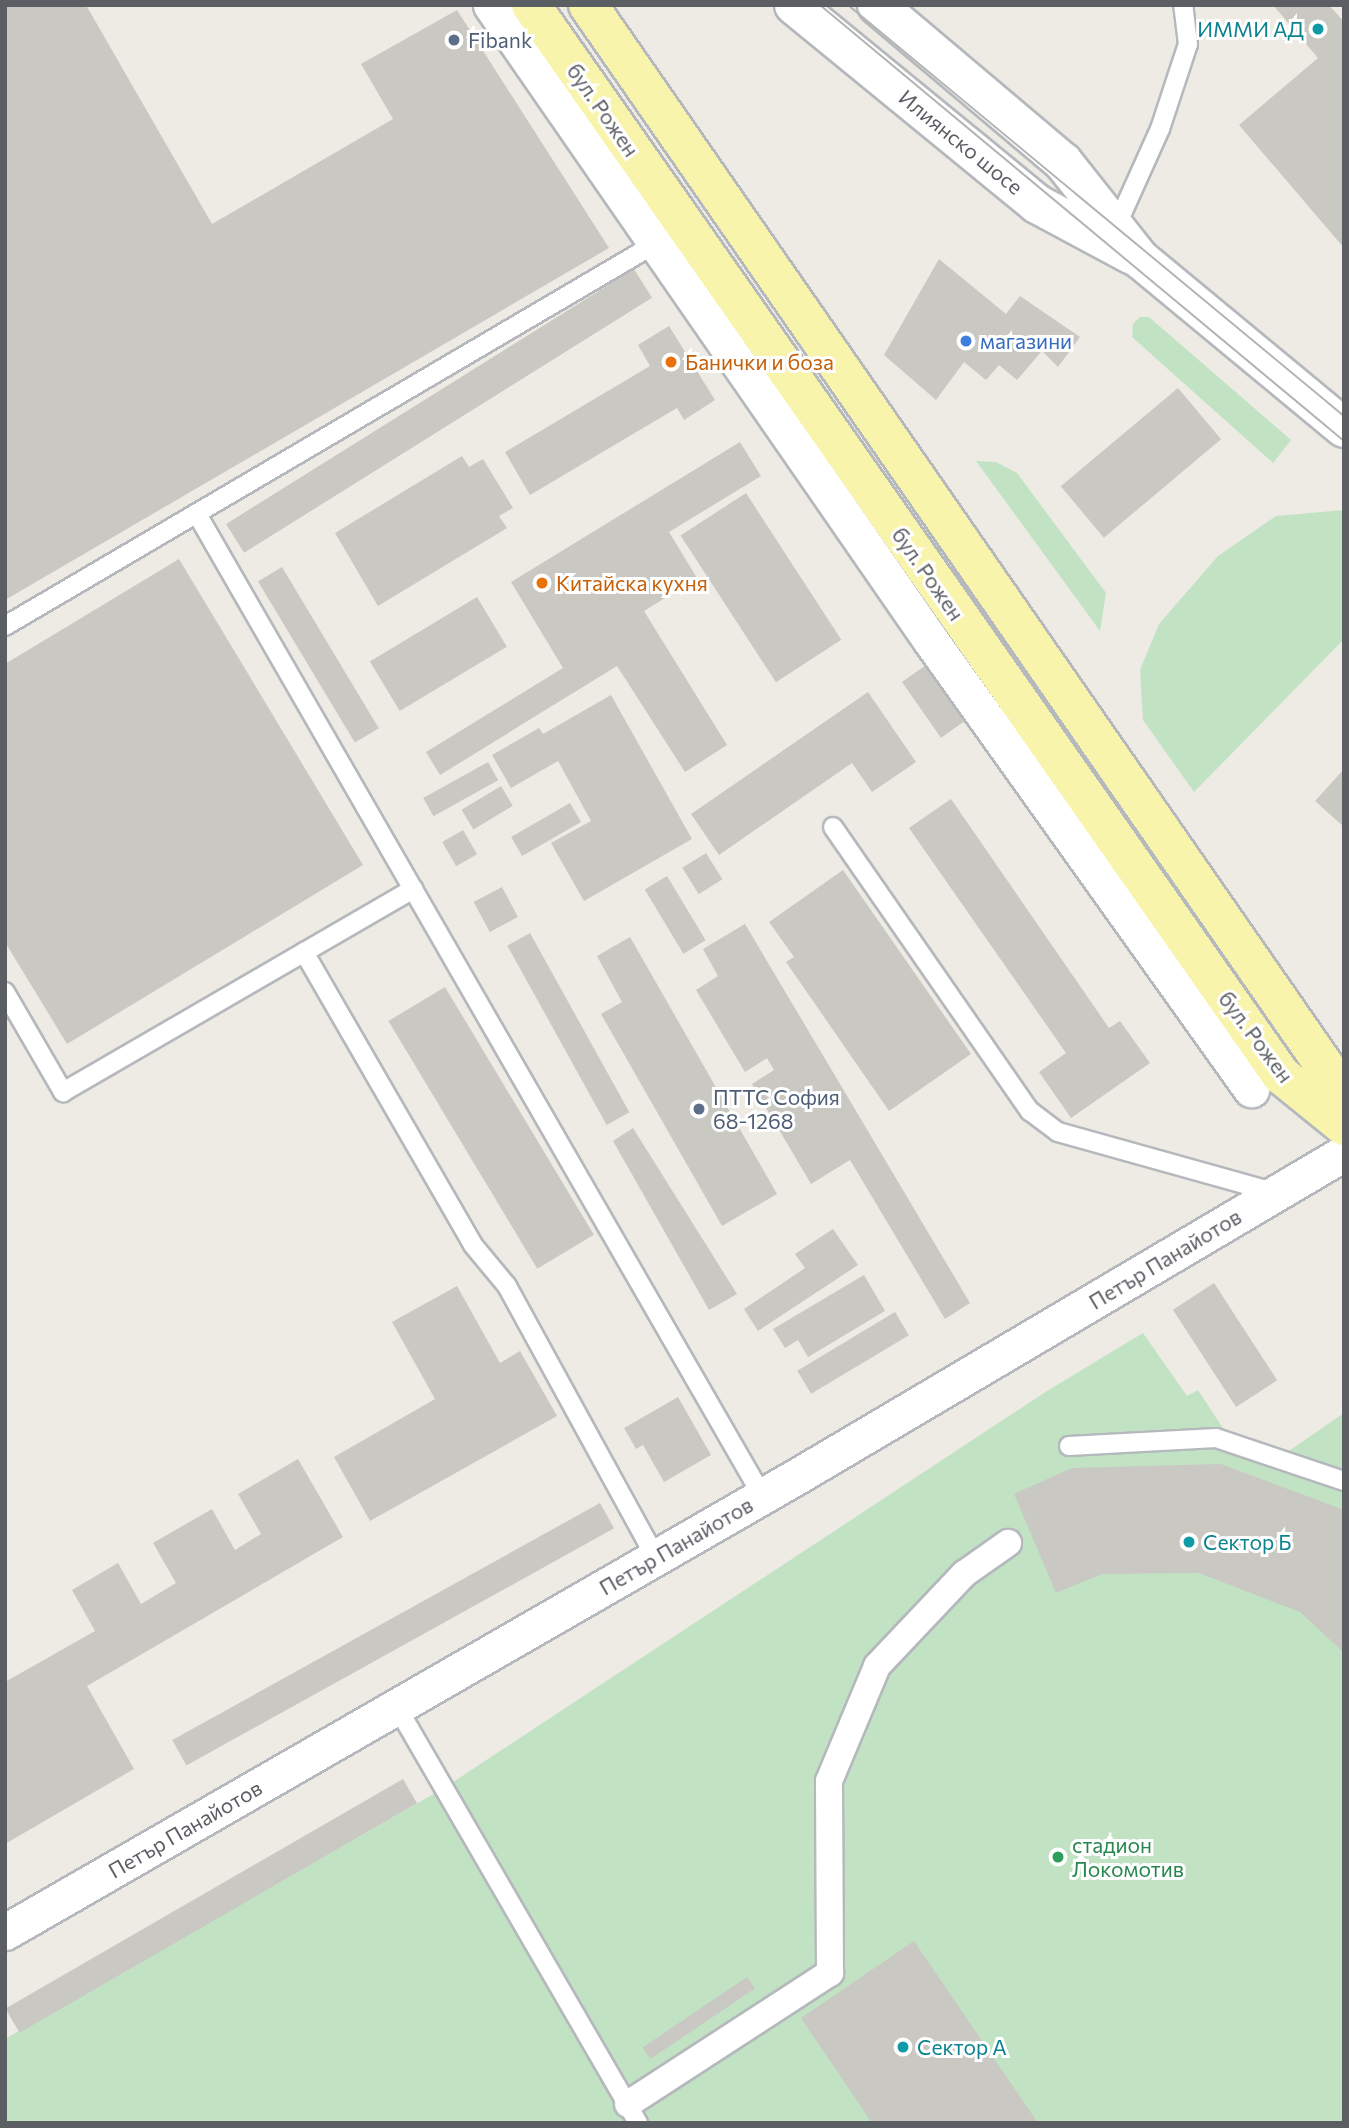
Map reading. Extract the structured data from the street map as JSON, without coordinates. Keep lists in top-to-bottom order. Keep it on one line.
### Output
{"streets":{"main road":["бул. Рожен"],"street":["Илиянско шосе","Петър Панайотов"]},"places":["ИММИ АД","Fibank","магазини","Банички и боза","Китайска кухня","ПТТС София 68-1268","Сектор Б","стадион Локомотив","Сектор А"]}
